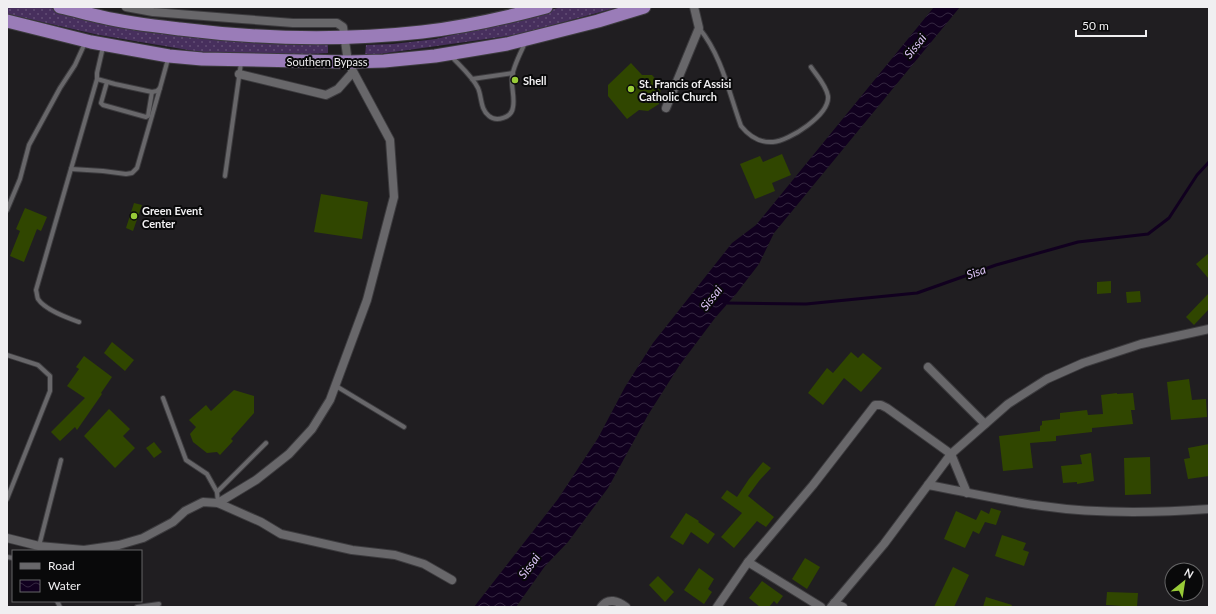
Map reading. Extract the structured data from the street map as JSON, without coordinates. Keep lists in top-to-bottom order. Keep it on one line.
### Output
{"streets":{"highway":["Southern Bypass"]},"water":["Sissai","Sisa"],"places":["Shell","St. Francis of Assisi Catholic Church","Green Event Center"],"legend":["Road","Water"],"scale_bar":"50 m","north":"top right"}
